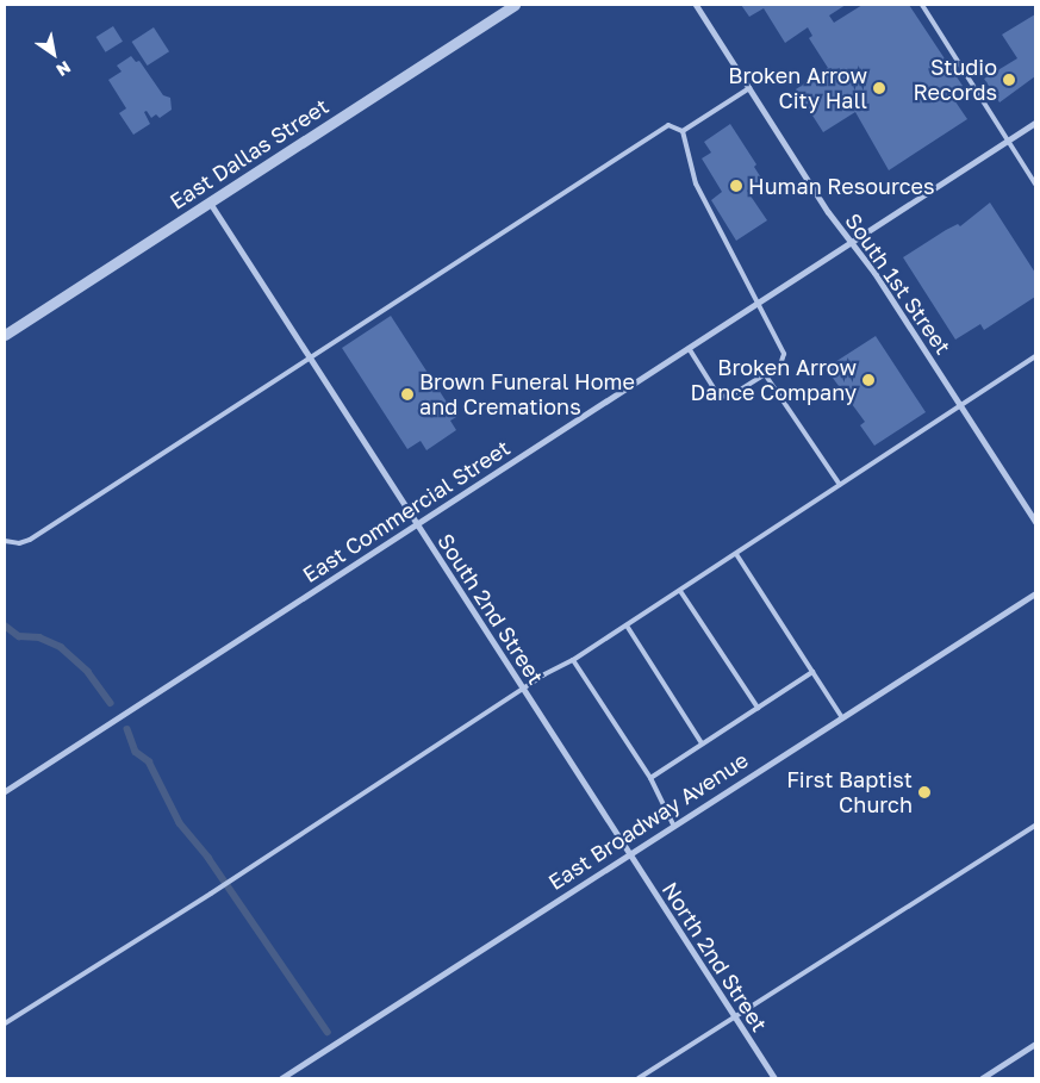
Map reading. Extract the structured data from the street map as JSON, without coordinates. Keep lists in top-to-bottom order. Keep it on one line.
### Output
{"streets":{"street":["East Dallas Street","South 1st Street","East Commercial Street","South 2nd Street","East Broadway Avenue","North 2nd Street"]},"crossings":[["East Dallas Street","South 2nd Street"],["South 1st Street","East Commercial Street"],["East Commercial Street","South 2nd Street"],["South 2nd Street","East Broadway Avenue"],["South 2nd Street","North 2nd Street"],["East Broadway Avenue","North 2nd Street"]],"places":["Studio Records","Broken Arrow City Hall","Human Resources","Broken Arrow Dance Company","Brown Funeral Home and Cremations","First Baptist Church"],"north":"bottom right"}
